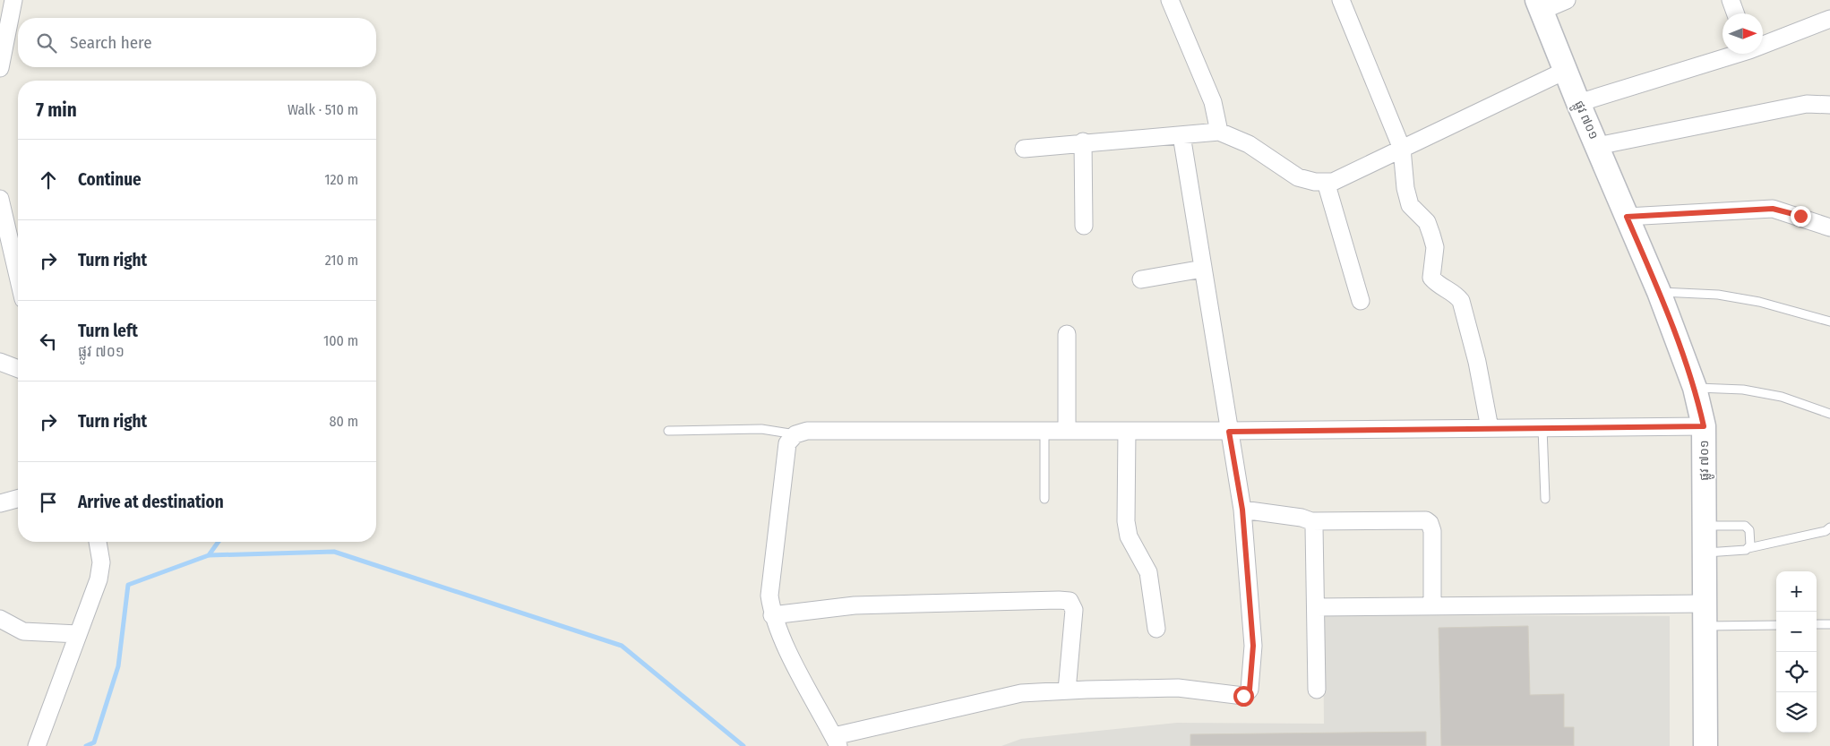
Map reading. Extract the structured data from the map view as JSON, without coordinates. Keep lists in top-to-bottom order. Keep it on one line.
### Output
{"streets":{"main road":["ផ្លូវ ៧០១"]},"north":"right","page":{"search":"Search here","heading":["7 min","Walk · 510 m"],"list":[["Continue","120 m"],["Turn right","210 m"],["Turn left","ផ្លូវ ៧០១","100 m"],["Turn right","80 m"],"Arrive at destination"],"map_buttons":["+","−"]}}
